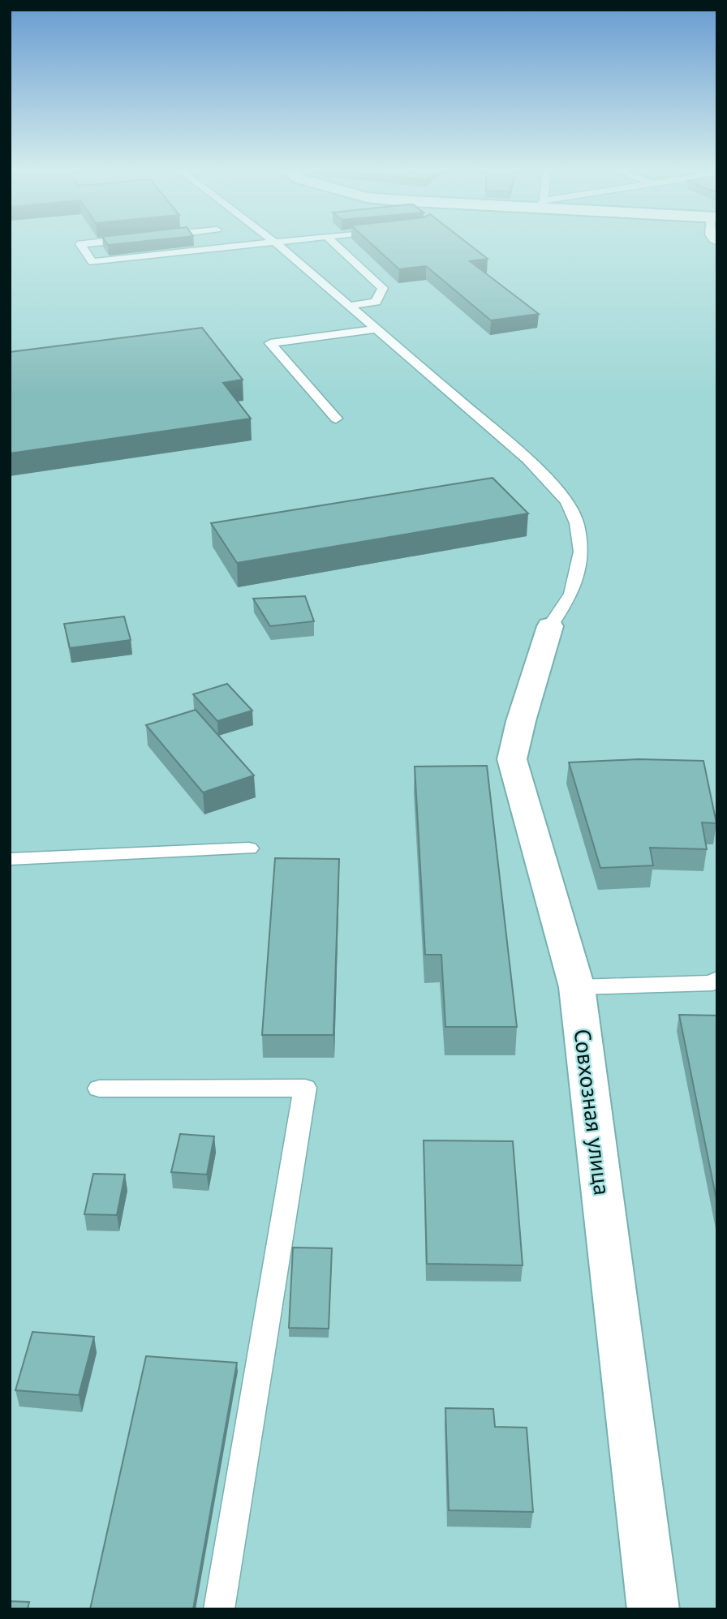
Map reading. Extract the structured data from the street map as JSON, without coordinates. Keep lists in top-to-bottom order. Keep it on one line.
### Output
{"streets":{"street":["Совхозная улица"]}}
